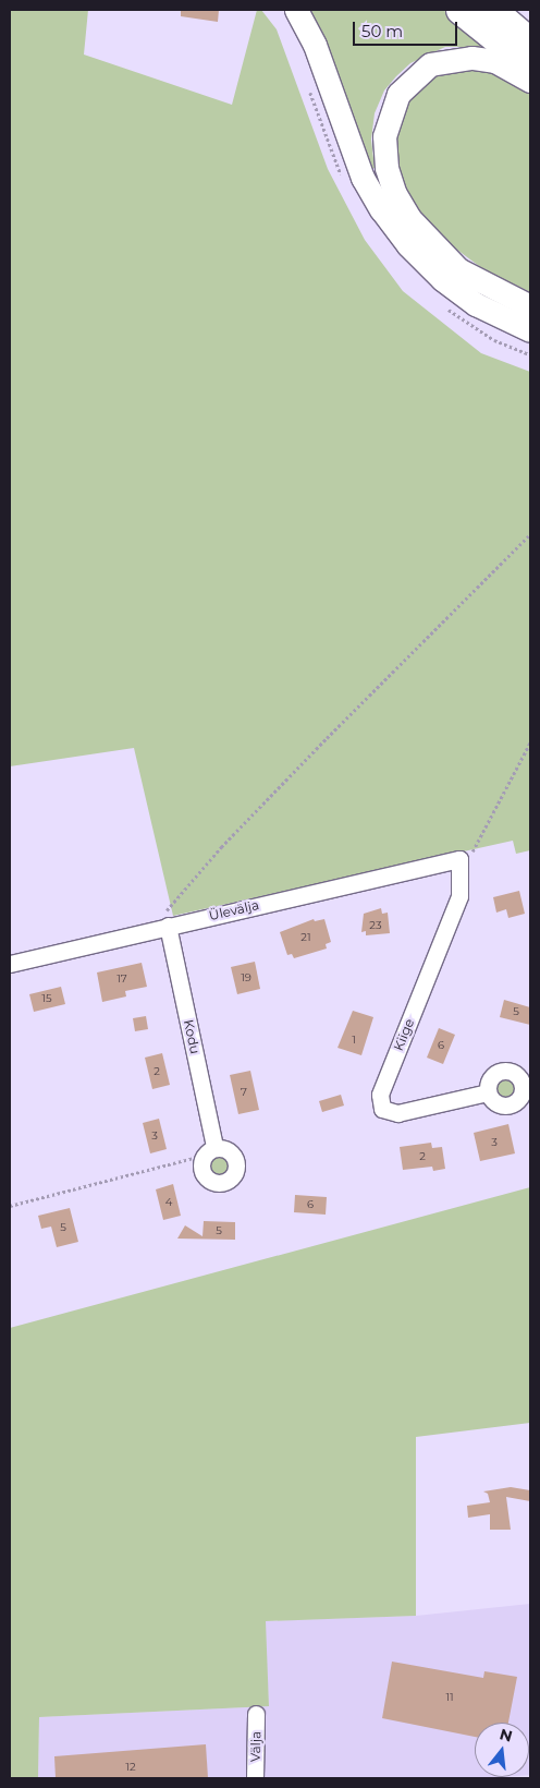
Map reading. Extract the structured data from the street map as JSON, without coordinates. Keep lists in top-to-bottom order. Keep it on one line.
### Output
{"streets":{"street":["Ülevälja","Kiige","Kodu","Välja"]},"crossings":[["Ülevälja","Kiige"],["Ülevälja","Kodu"]],"house_numbers":["23","21","19","17","15","5","1","6","2","7","3","3","2","4","6","5","5","11","12"],"scale_bar":"50 m","north":"top"}
